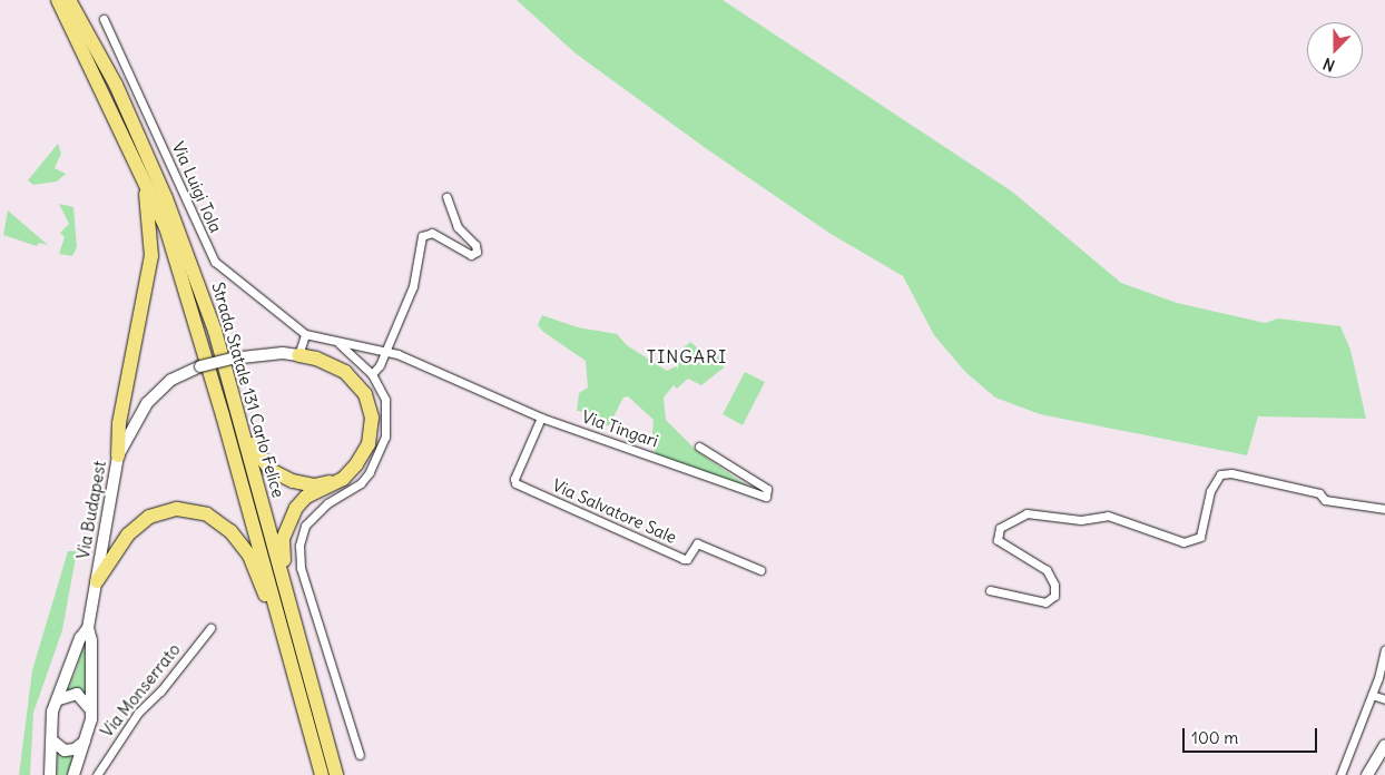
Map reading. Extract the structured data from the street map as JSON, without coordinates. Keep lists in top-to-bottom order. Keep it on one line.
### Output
{"streets":{"highway":["Strada Statale 131 Carlo Felice"],"main road":["Via Budapest"],"street":["Via Luigi Tola","Via Tingari","Via Salvatore Sale","Via Monserrato"]},"crossings":[["Via Luigi Tola","Via Tingari"],["Via Tingari","Via Salvatore Sale"]],"districts":["TINGARI"],"scale_bar":"100 m","north":"bottom"}
